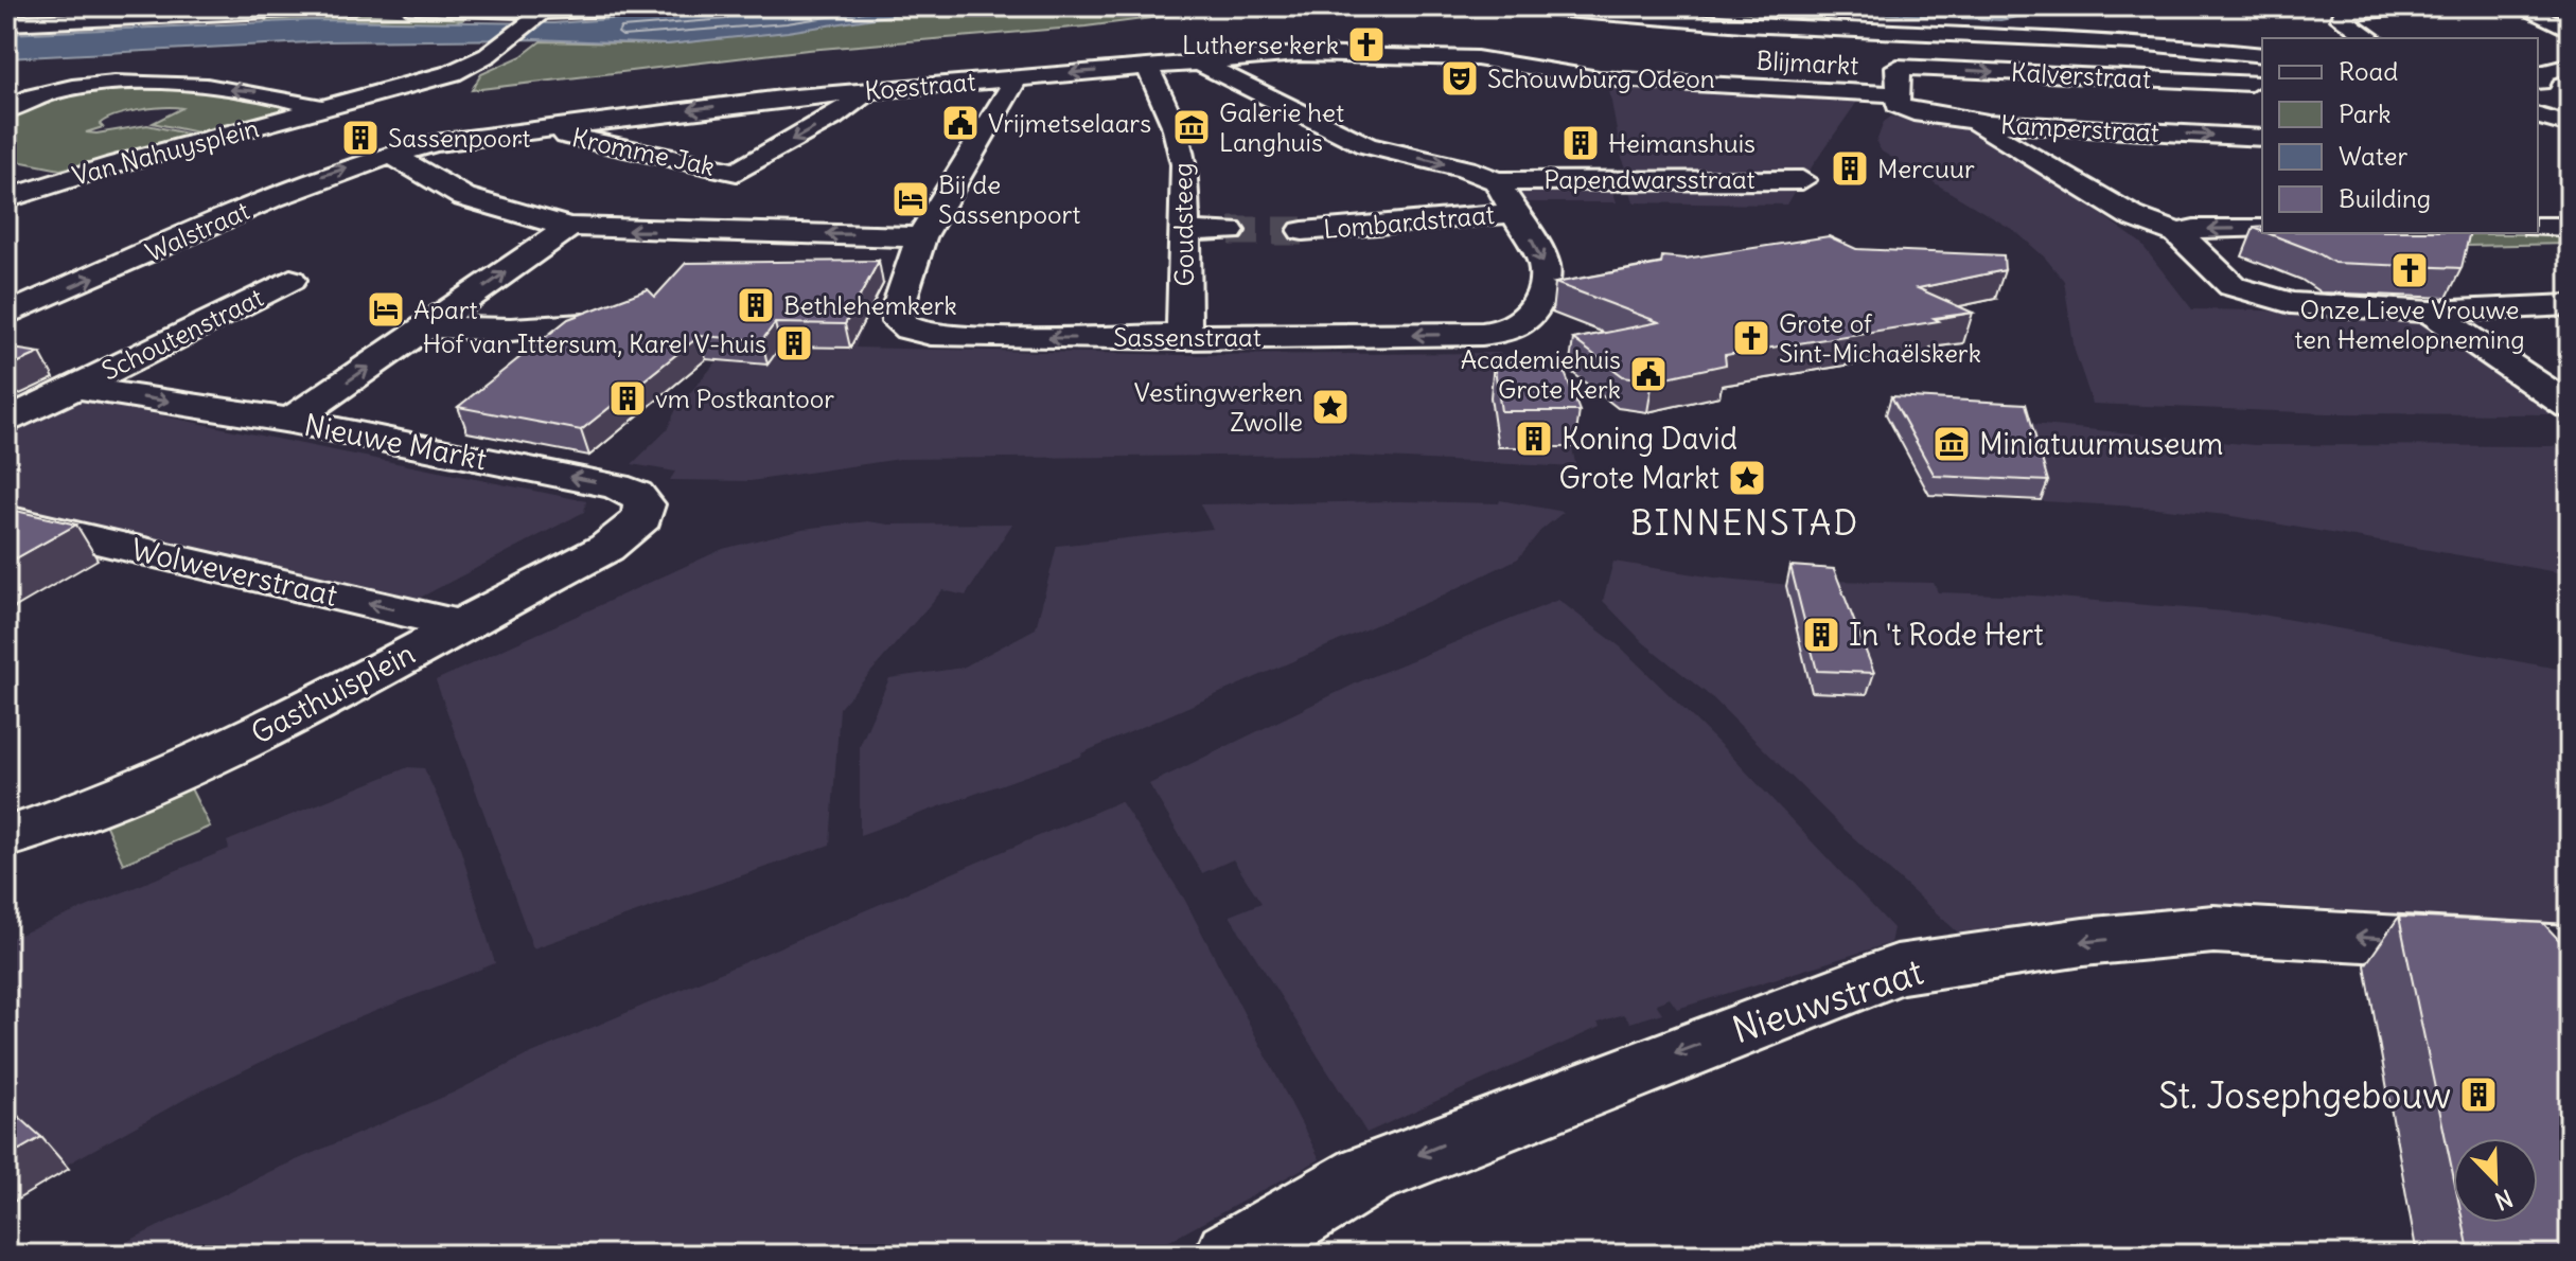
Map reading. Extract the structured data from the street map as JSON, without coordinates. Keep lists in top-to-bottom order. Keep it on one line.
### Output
{"streets":{"street":["Blijmarkt","Kalverstraat","Koestraat","Kamperstraat","Van Nahuysplein","Kromme Jak","Papendwarsstraat","Lombardstraat","Goudsteeg","Walstraat","Schoutenstraat","Sassenstraat","Nieuwe Markt","Wolweverstraat","Gasthuisplein","Nieuwstraat"]},"crossings":[["Blijmarkt","Koestraat"],["Blijmarkt","Kamperstraat"],["Koestraat","Kromme Jak"],["Koestraat","Papendwarsstraat"],["Koestraat","Goudsteeg"],["Lombardstraat","Sassenstraat"],["Goudsteeg","Sassenstraat"],["Nieuwe Markt","Gasthuisplein"],["Wolweverstraat","Gasthuisplein"]],"one_way":["Nieuwstraat"],"districts":["BINNENSTAD"],"places":{"church":["Lutherse kerk","Onze Lieve Vrouwe ten Hemelopneming","Grote of Sint-Michaëlskerk"],"theatre":["Schouwburg Odeon"],"public building":["Vrijmetselaars","Academiehuis Grote Kerk"],"museum":["Galerie het Langhuis","Miniatuurmuseum"],"building":["Sassenpoort","Heimanshuis","Mercuur","Bethlehemkerk","Hof van Ittersum, Karel V-huis","vm Postkantoor","Koning David","In 't Rode Hert","St. Josephgebouw"],"hotel":["Bij de Sassenpoort","Apart"],"place":["Vestingwerken Zwolle","Grote Markt"]},"legend":["Road","Park","Water","Building"],"north":"bottom right"}
